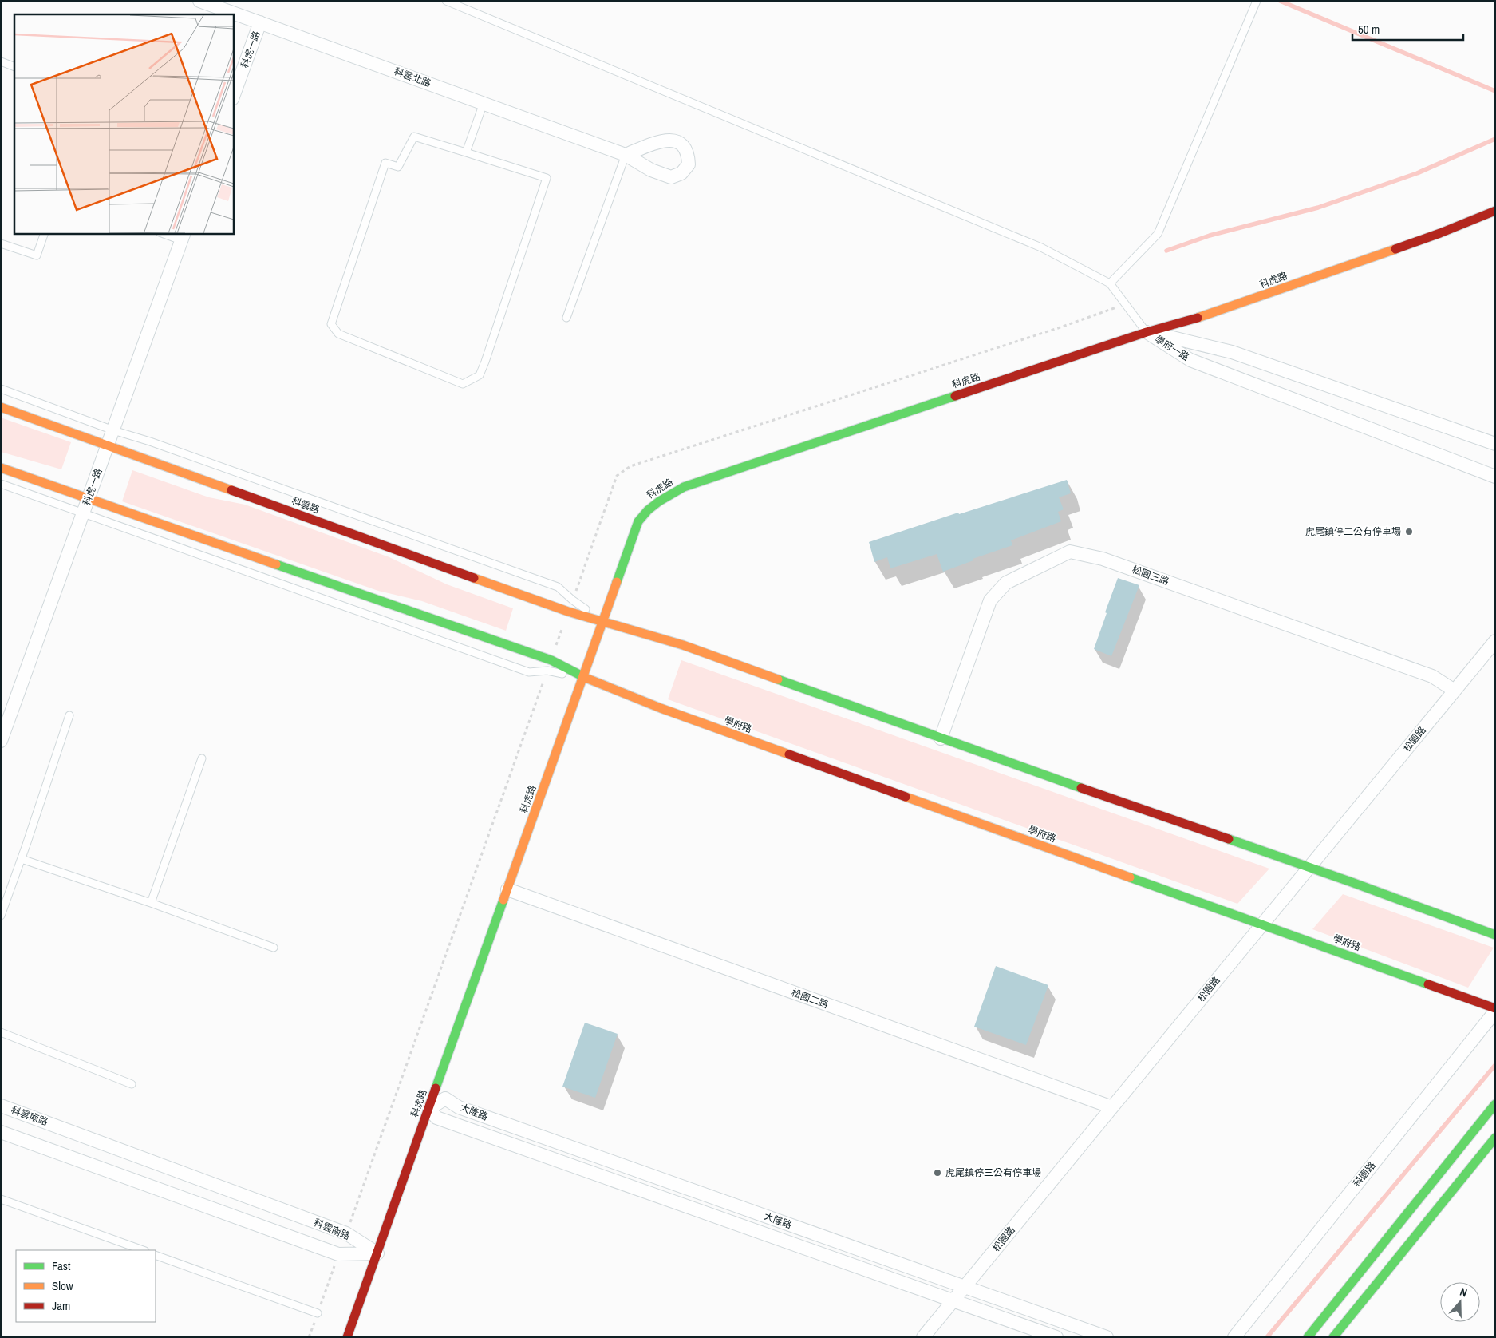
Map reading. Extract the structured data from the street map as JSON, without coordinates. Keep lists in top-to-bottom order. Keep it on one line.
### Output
{"streets":{"street":["科虎一路","科雲北路","科虎路","學府一路","科雲路","松園三路","學府路","松園路","松園二路","大隆路","科雲南路","科園路"]},"crossings":[["科虎一路","科雲北路"],["科虎一路","科雲路"],["科虎路","學府一路"],["科虎路","科雲路"],["科虎路","學府路"],["科虎路","松園二路"],["科虎路","大隆路"],["科虎路","科雲南路"],["松園三路","松園路"],["學府路","松園路"],["松園路","松園二路"],["松園路","大隆路"]],"places":["虎尾鎮停二公有停車場","虎尾鎮停三公有停車場"],"legend":["Fast","Slow","Jam"],"scale_bar":"50 m","north":"top"}
